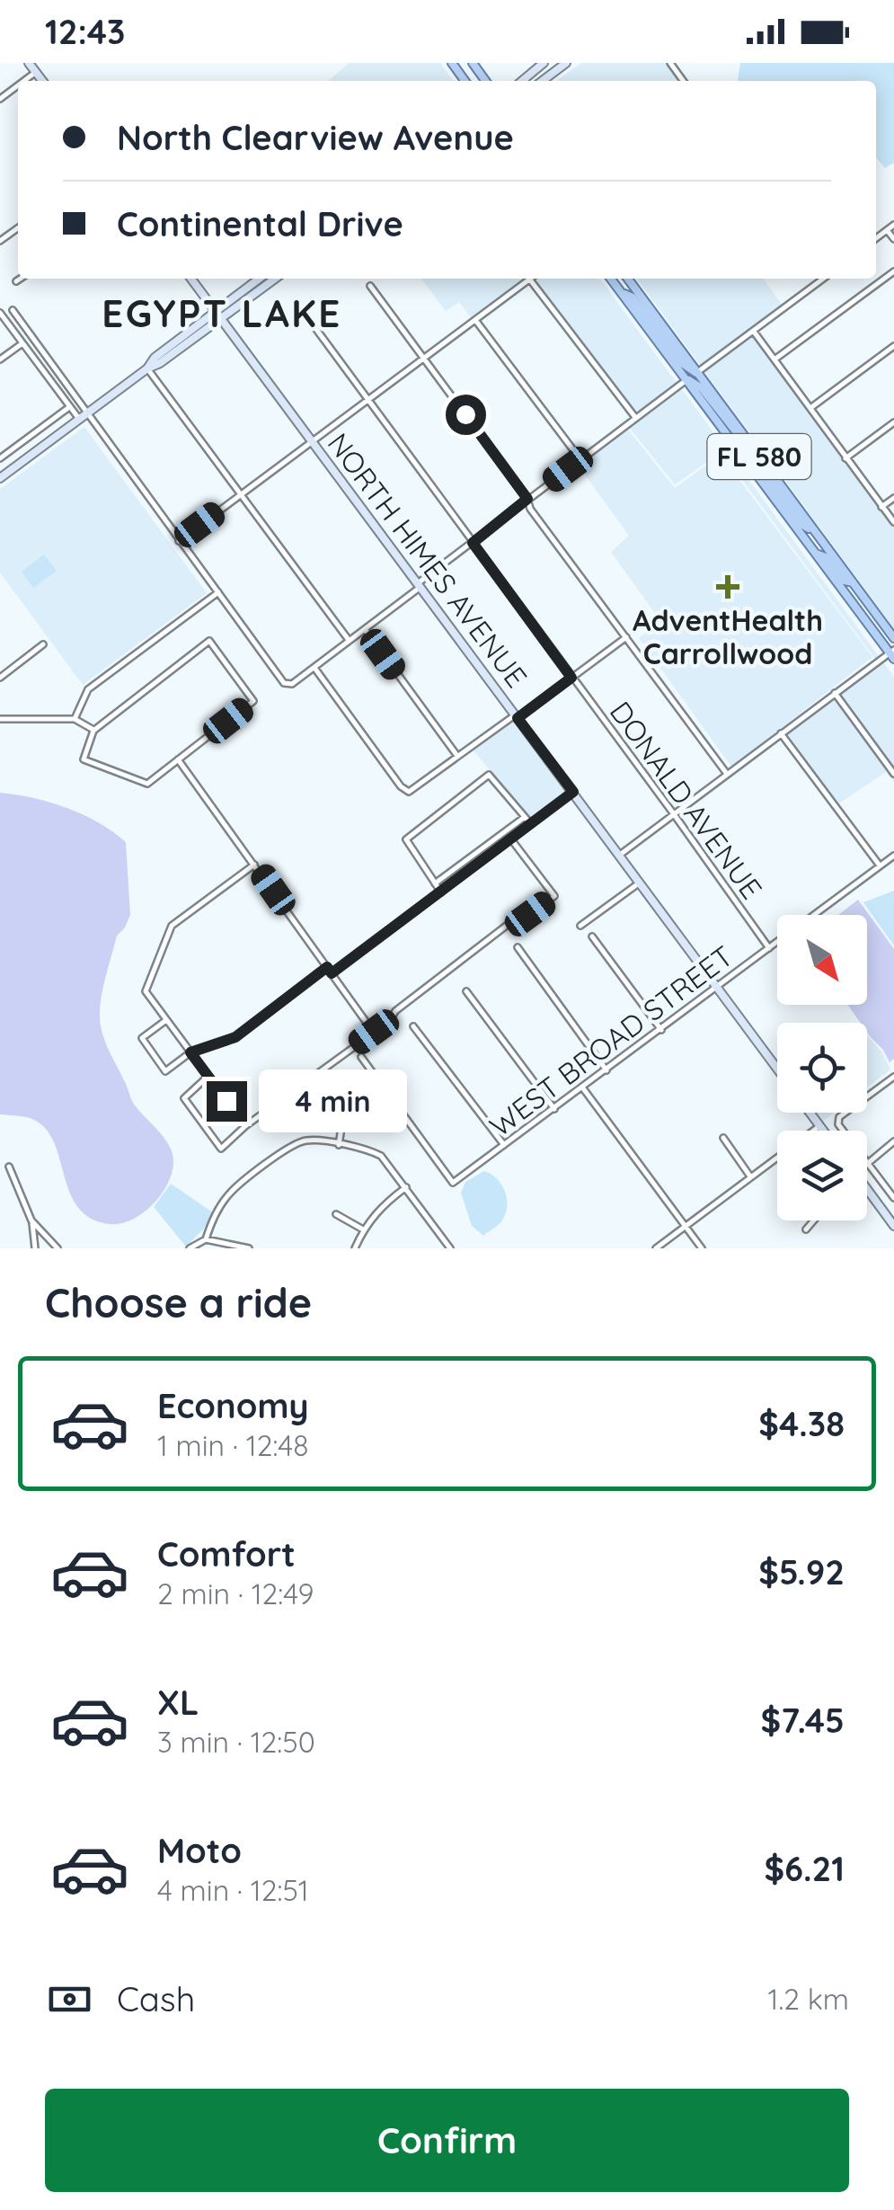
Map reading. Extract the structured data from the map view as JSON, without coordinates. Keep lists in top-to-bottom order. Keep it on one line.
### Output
{"streets":{"main road":["FL 580"],"street":["NORTH HIMES AVENUE","DONALD AVENUE","WEST BROAD STREET"]},"crossings":[["NORTH HIMES AVENUE","WEST BROAD STREET"],["DONALD AVENUE","WEST BROAD STREET"]],"districts":["EGYPT LAKE"],"places":{"health":["AdventHealth Carrollwood"]},"north":"bottom right","page":{"status":"12:43","banner":["North Clearview Avenue","Continental Drive"],"bubble":"4 min","heading":"Choose a ride","list":[{"name":"Economy","note":"1 min · 12:48","value":"$4.38"},{"name":"Comfort","note":"2 min · 12:49","value":"$5.92"},{"name":"XL","note":"3 min · 12:50","value":"$7.45"},{"name":"Moto","note":"4 min · 12:51","value":"$6.21"}],"pay":["Cash","1.2 km"],"buttons":"Confirm"}}
